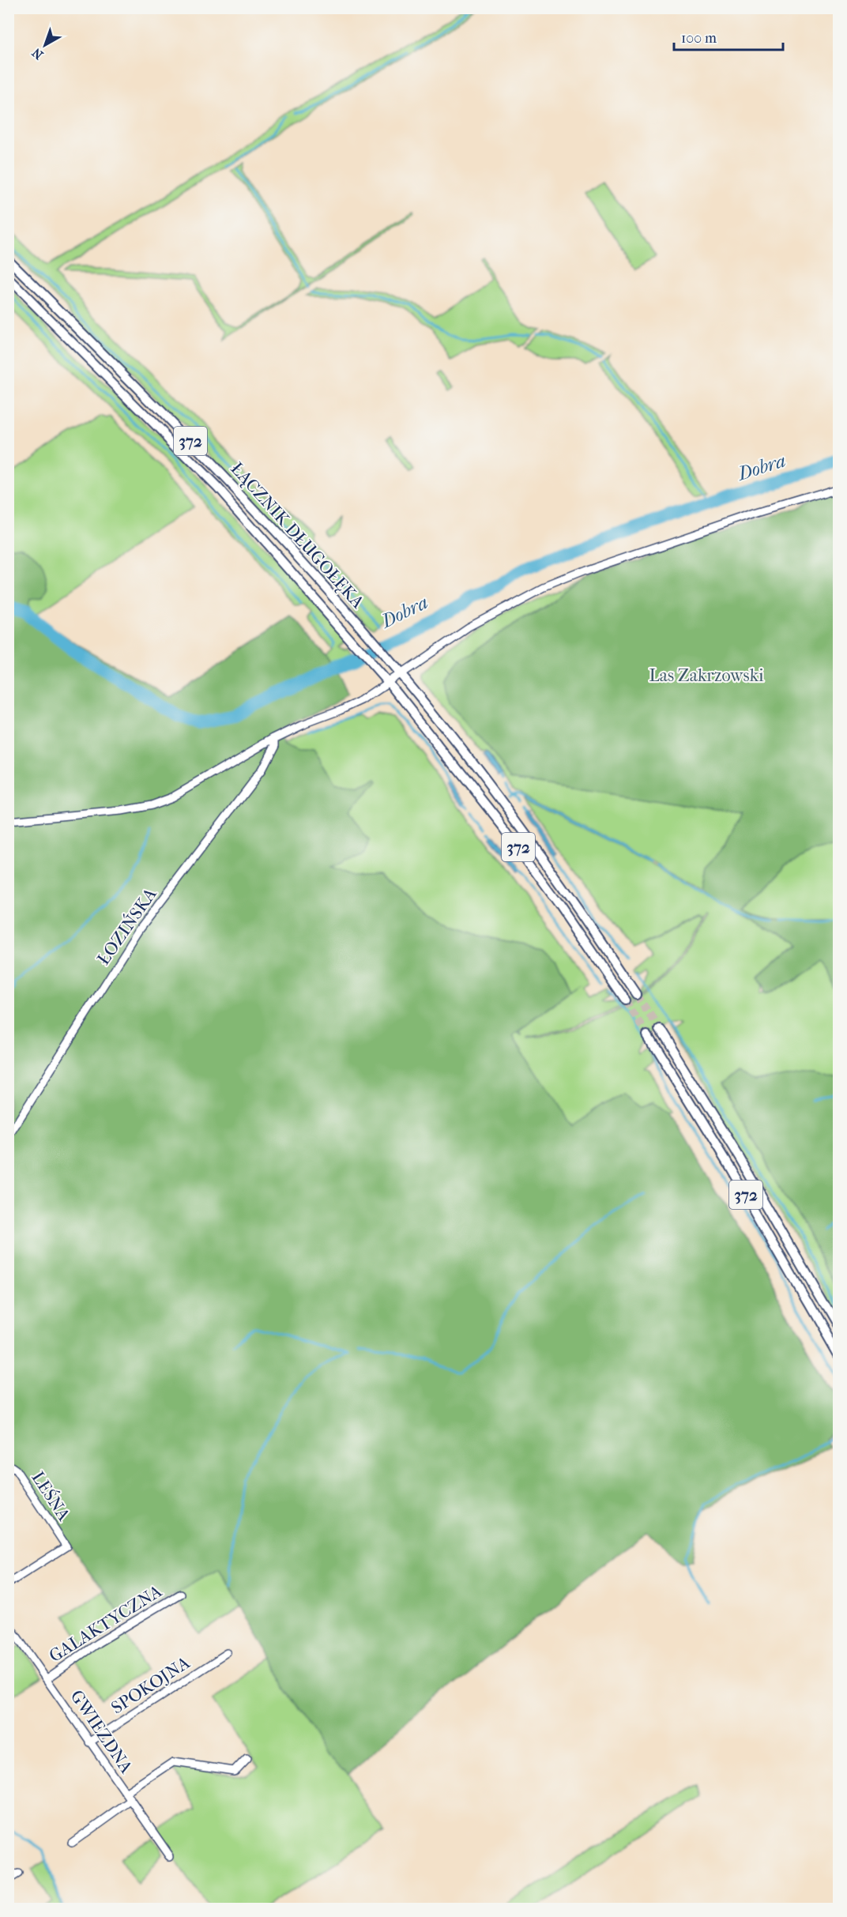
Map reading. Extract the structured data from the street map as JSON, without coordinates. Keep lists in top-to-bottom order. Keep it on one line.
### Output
{"streets":{"main road":["372","ŁĄCZNIK DŁUGOŁĘKA"],"street":["ŁOZIŃSKA","LEŚNA","GALAKTYCZNA","SPOKOJNA","GWIEZDNA"]},"crossings":[["GALAKTYCZNA","GWIEZDNA"],["SPOKOJNA","GWIEZDNA"]],"water":["Dobra"],"parks":["Las Zakrzowski"],"scale_bar":"100 m","north":"bottom left"}
